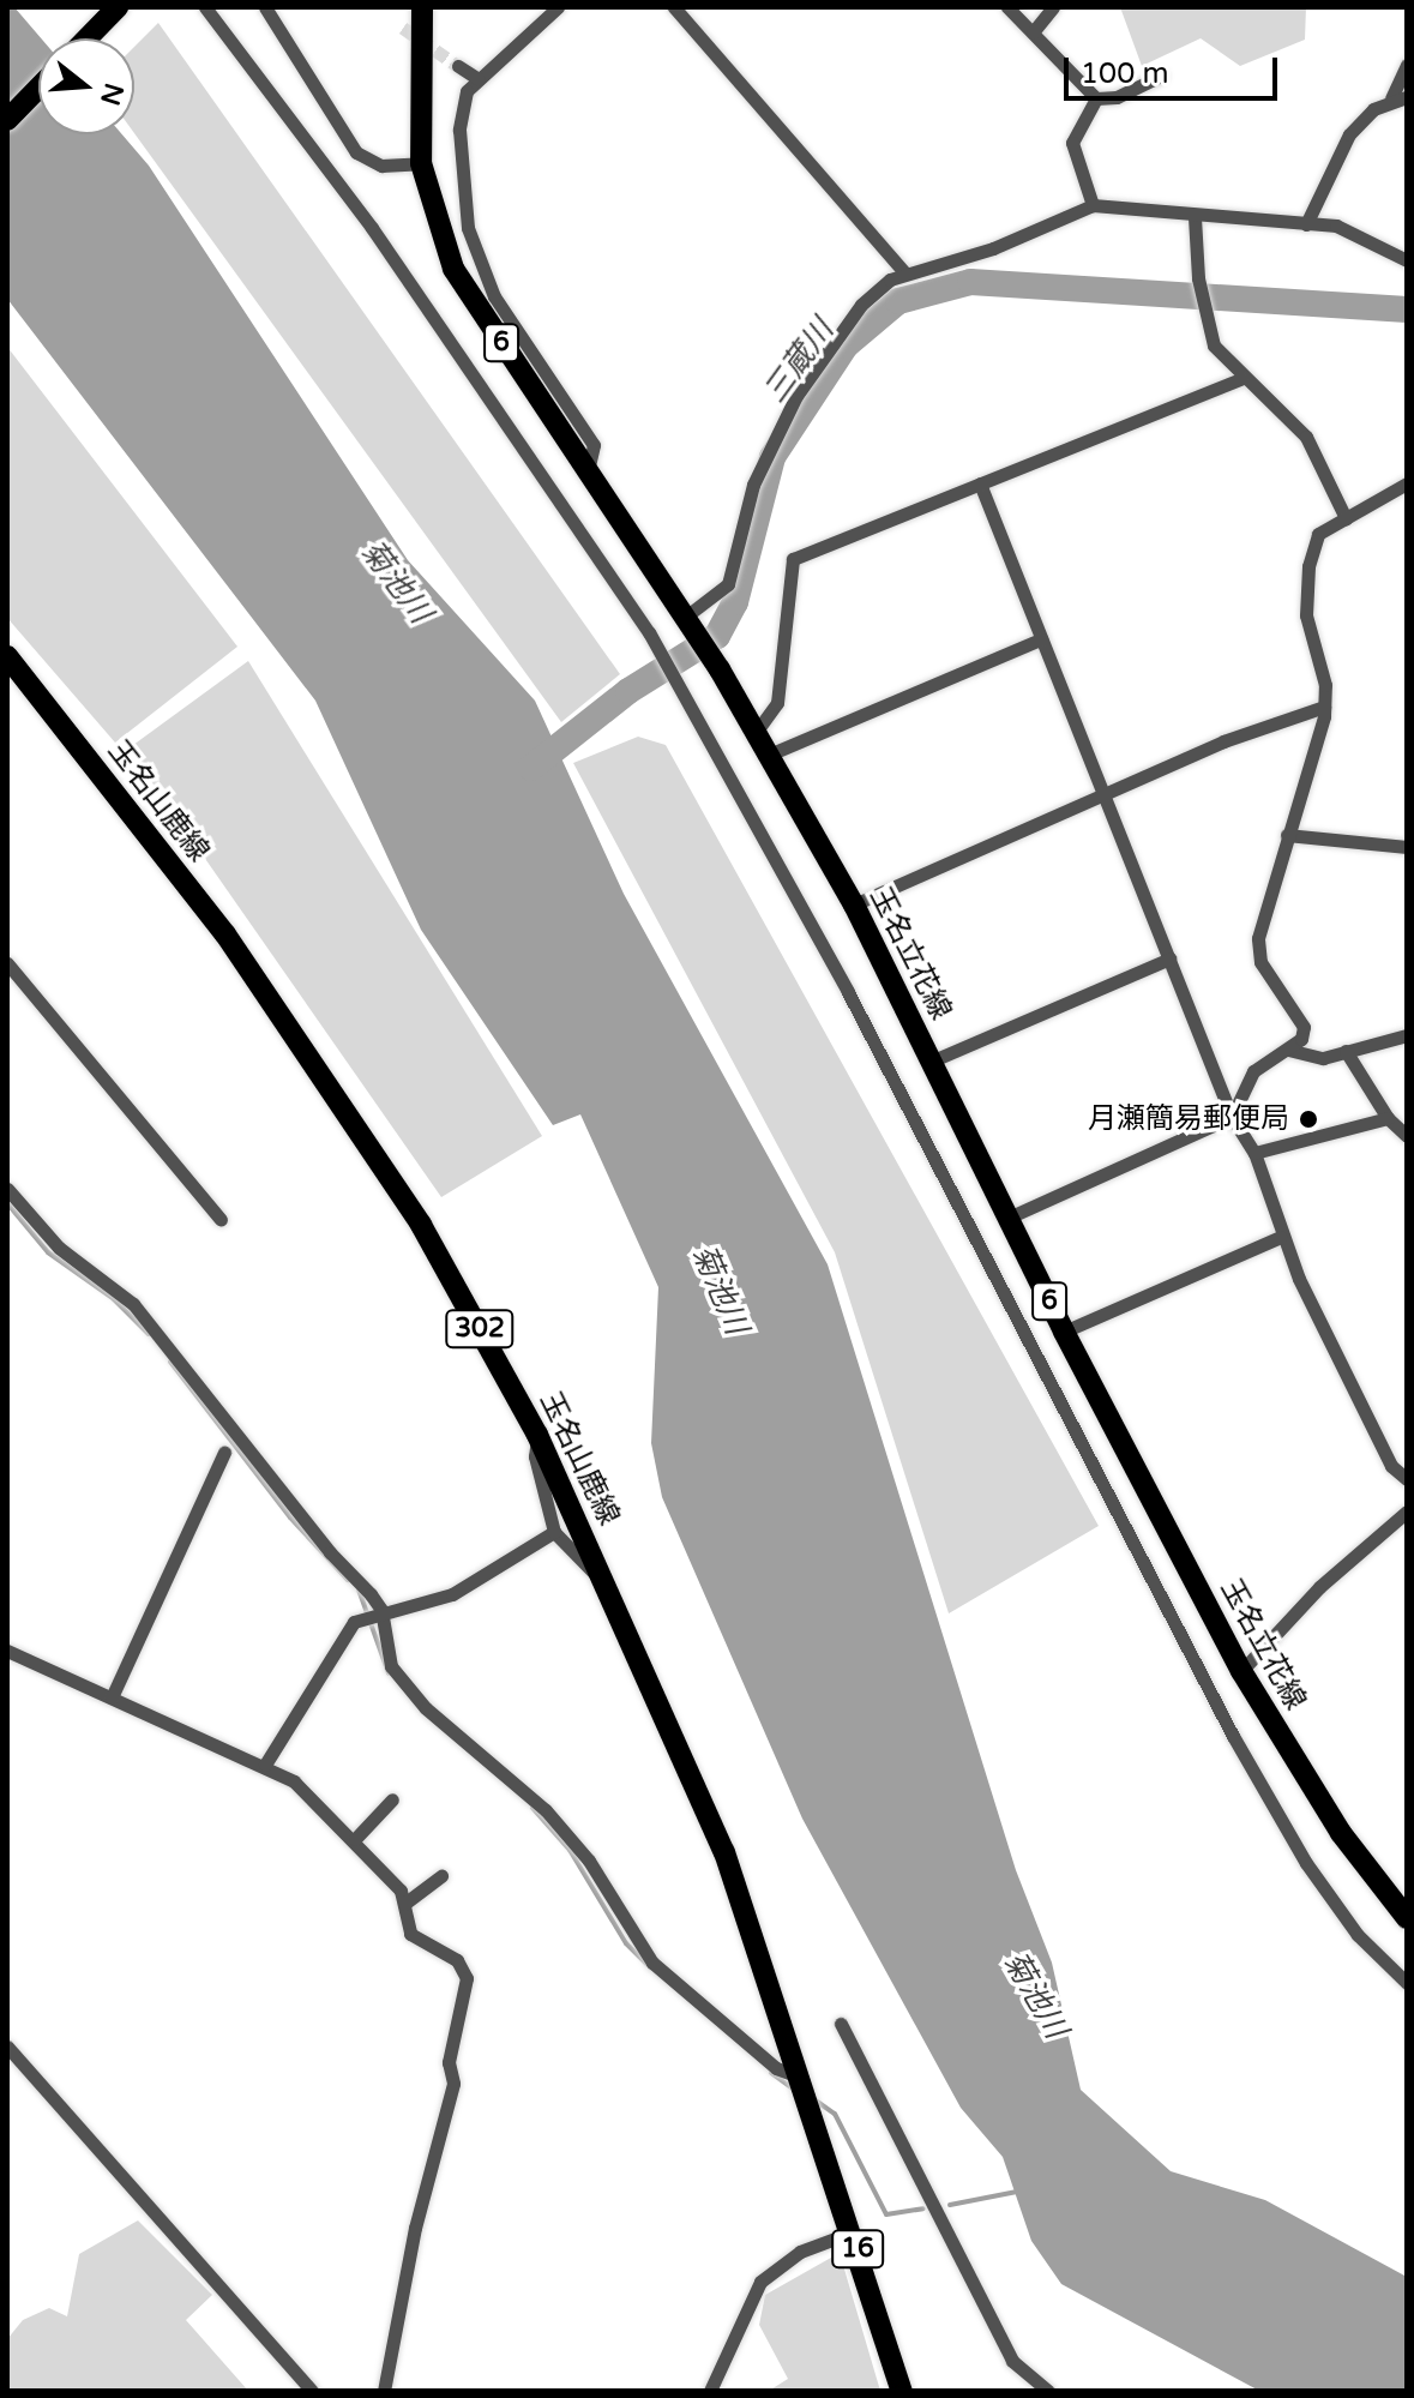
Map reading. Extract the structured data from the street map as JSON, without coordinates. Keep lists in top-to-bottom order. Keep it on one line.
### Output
{"streets":{"main road":["6","玉名山鹿線","玉名立花線","302","16"]},"water":["三蔵川","菊池川"],"places":["月瀬簡易郵便局"],"scale_bar":"100 m","north":"right"}
